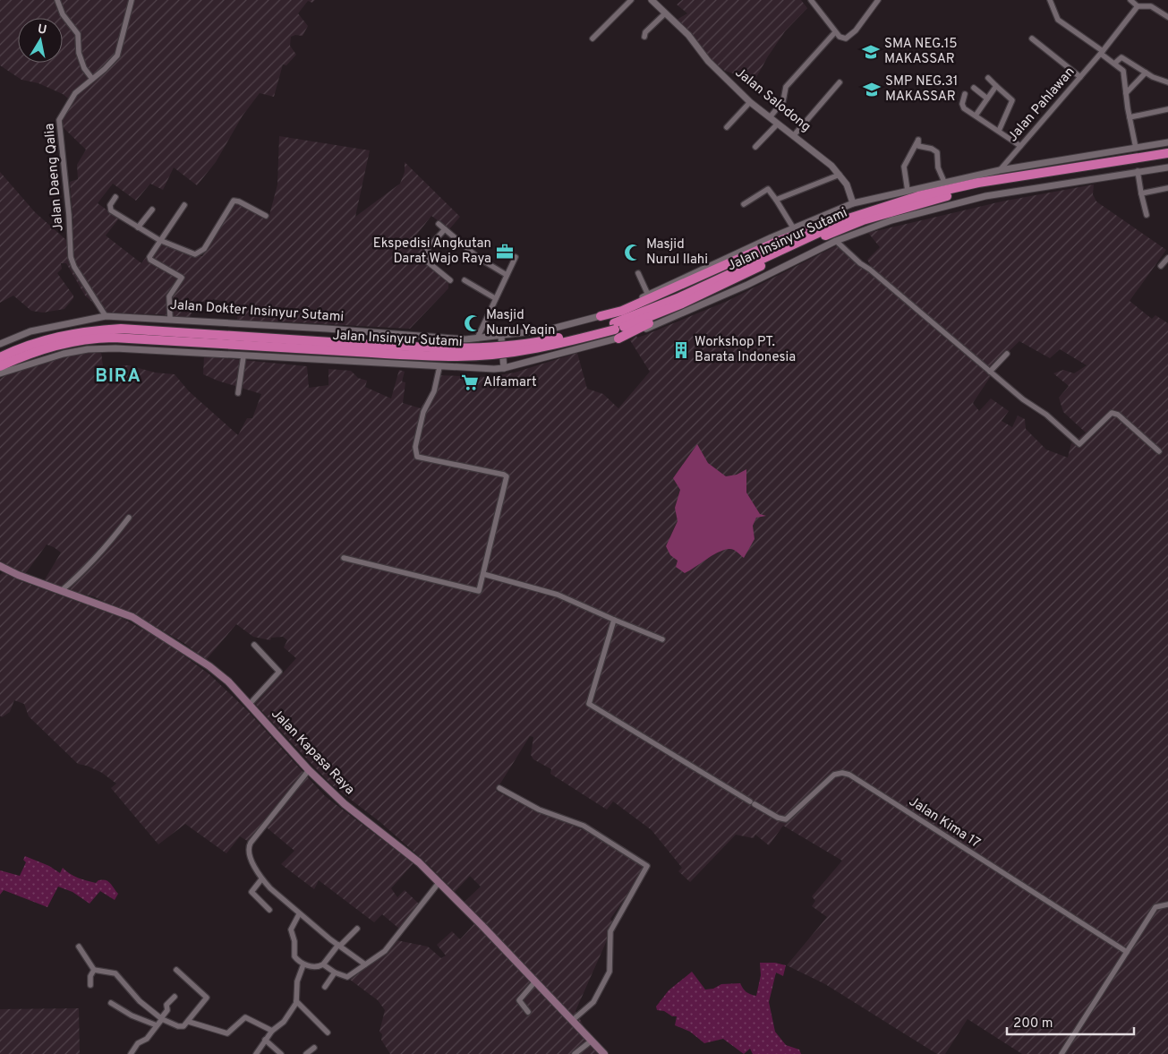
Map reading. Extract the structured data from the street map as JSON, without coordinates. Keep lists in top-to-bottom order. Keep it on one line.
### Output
{"streets":{"highway":["Jalan Insinyur Sutami"],"main road":["Jalan Kapasa Raya"],"street":["Jalan Salodong","Jalan Pahlawan","Jalan Daeng Qalia","Jalan Dokter Insinyur Sutami","Jalan Kima 17"]},"crossings":[["Jalan Salodong","Jalan Dokter Insinyur Sutami"],["Jalan Pahlawan","Jalan Dokter Insinyur Sutami"],["Jalan Daeng Qalia","Jalan Dokter Insinyur Sutami"]],"districts":["BIRA"],"places":{"school or university":["SMA NEG.15 MAKASSAR","SMP NEG.31 MAKASSAR"],"office":["Ekspedisi Angkutan Darat Wajo Raya"],"mosque":["Masjid Nurul Ilahi","Masjid Nurul Yaqin"],"building":["Workshop PT. Barata Indonesia"],"supermarket":["Alfamart"]},"scale_bar":"200 m","north":"top"}
